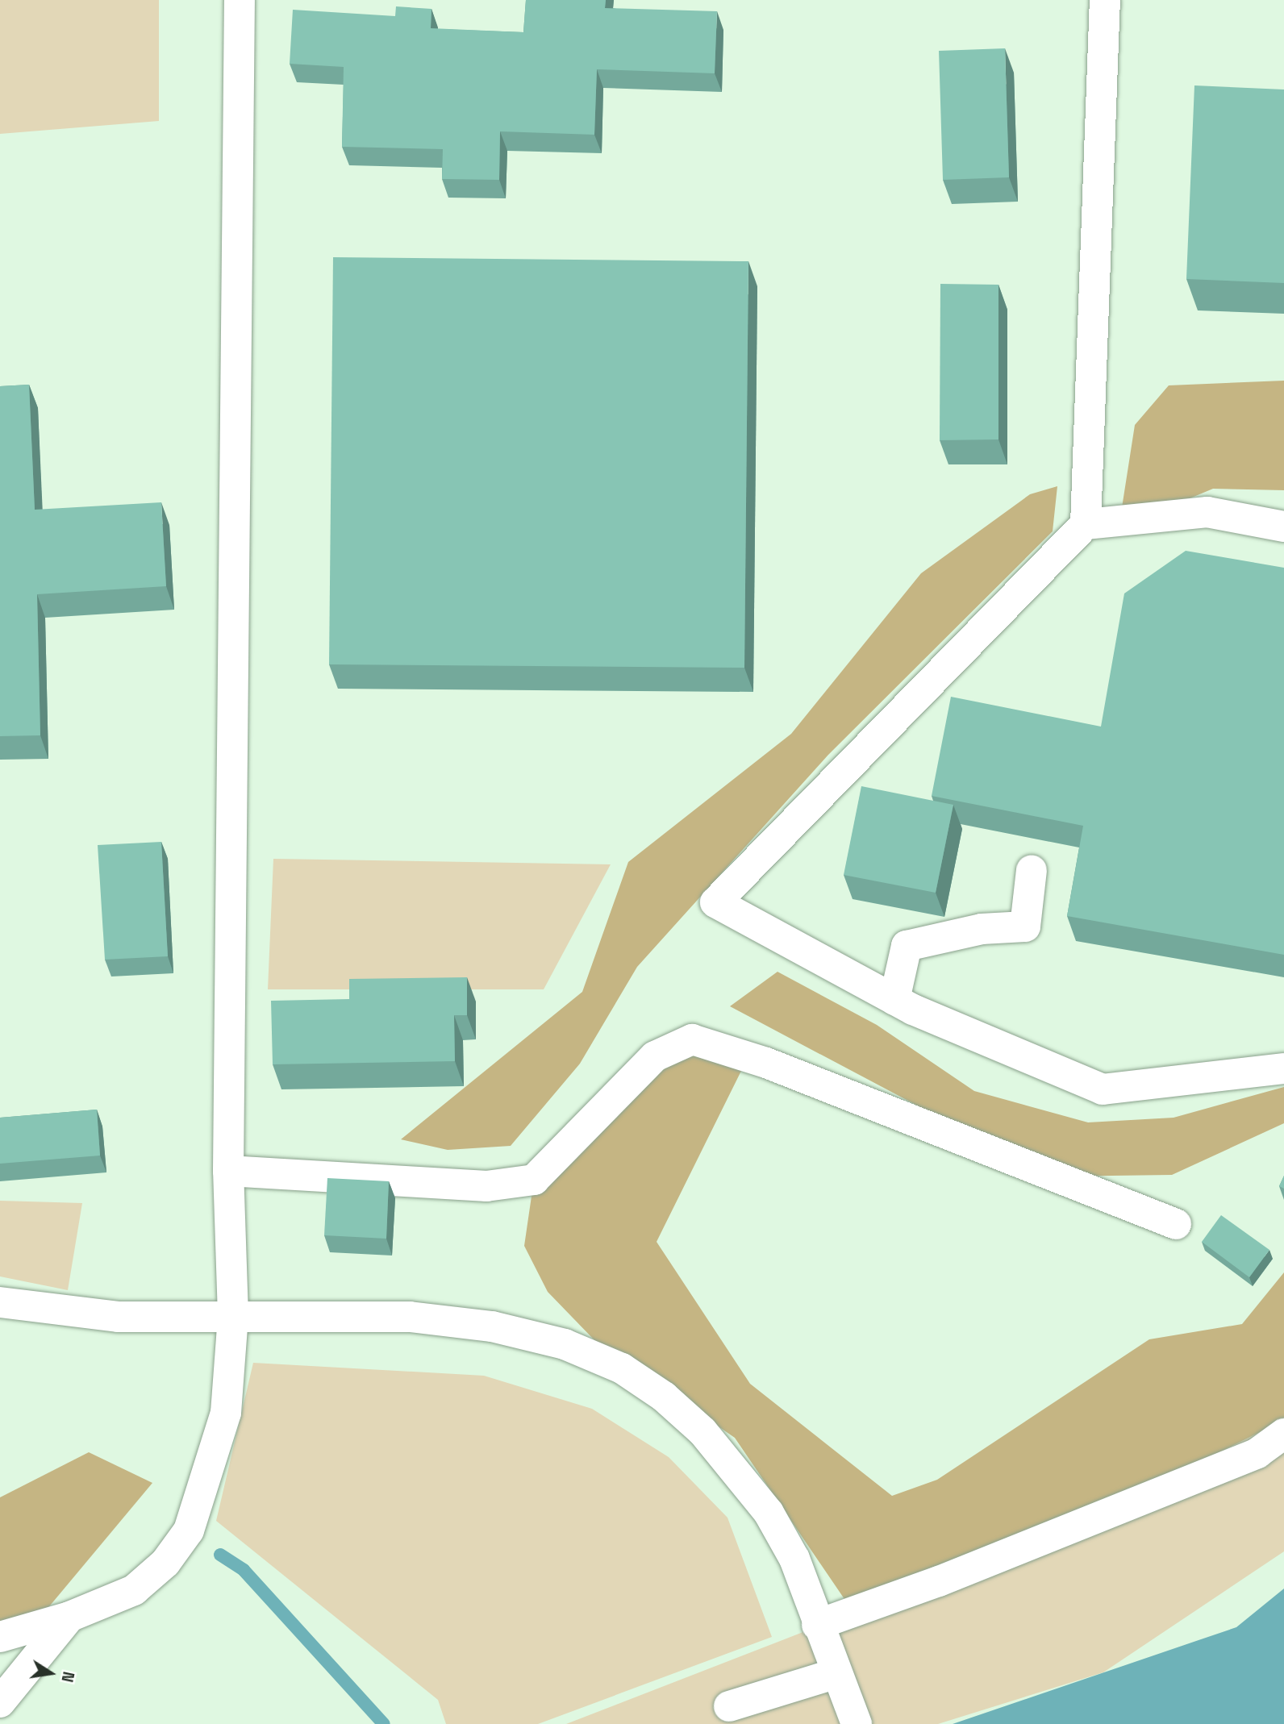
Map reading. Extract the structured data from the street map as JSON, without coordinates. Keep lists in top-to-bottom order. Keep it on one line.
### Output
{"north":"right"}
